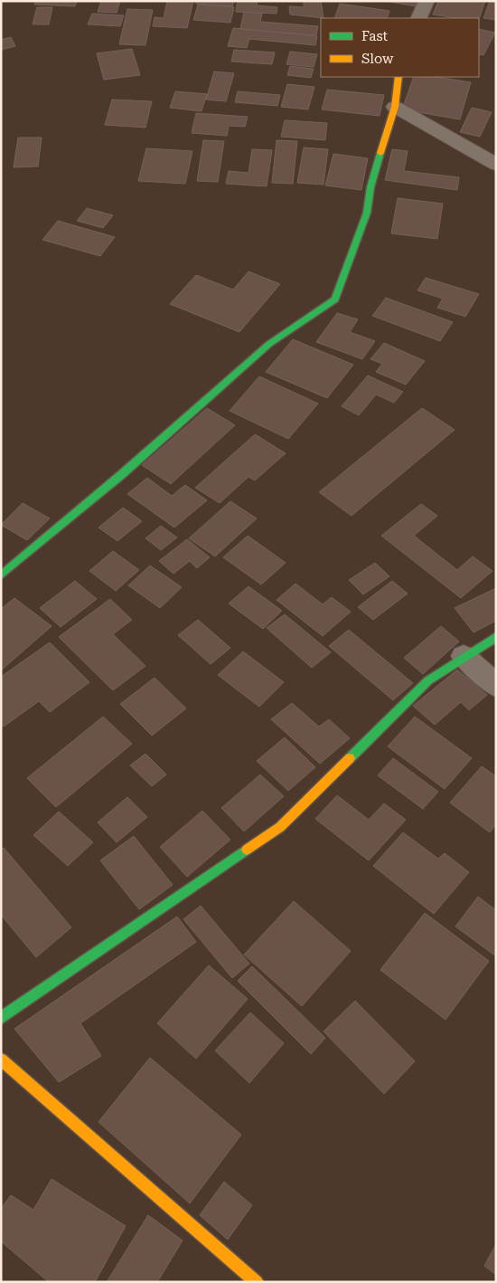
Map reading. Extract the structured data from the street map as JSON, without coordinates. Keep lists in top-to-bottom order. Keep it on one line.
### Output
{"legend":["Fast","Slow"]}
